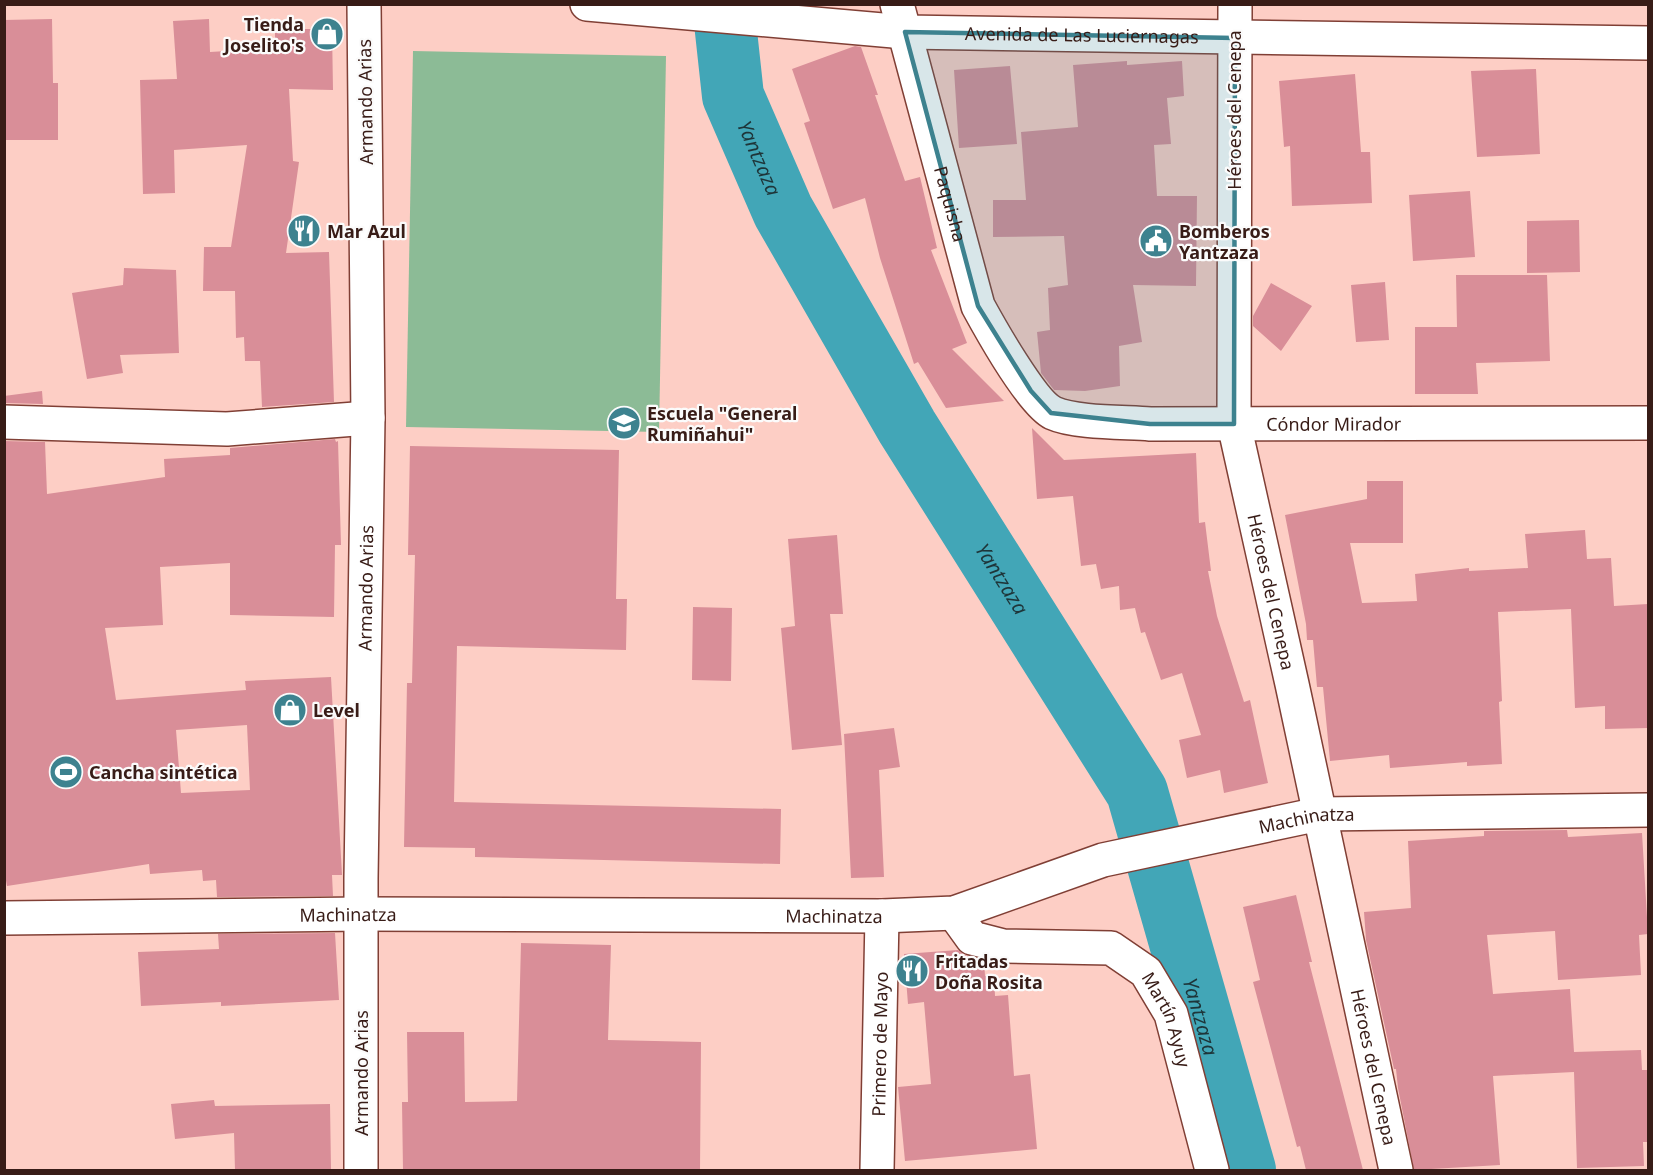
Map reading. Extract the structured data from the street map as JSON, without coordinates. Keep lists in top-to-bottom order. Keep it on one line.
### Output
{"streets":{"street":["Avenida de Las Luciernagas","Armando Arias","Héroes del Cenepa","Paquisha","Cóndor Mirador","Machinatza","Martín Ayuy","Primero de Mayo"]},"crossings":[["Avenida de Las Luciernagas","Héroes del Cenepa"],["Avenida de Las Luciernagas","Paquisha"],["Armando Arias","Machinatza"],["Héroes del Cenepa","Cóndor Mirador"],["Héroes del Cenepa","Machinatza"],["Paquisha","Cóndor Mirador"],["Machinatza","Martín Ayuy"],["Machinatza","Primero de Mayo"]],"water":["Yantzaza"],"places":{"shop":["Tienda Joselito's","Level"],"restaurant":["Mar Azul","Fritadas Doña Rosita"],"public building":["Bomberos Yantzaza"],"school or university":["Escuela \"General Rumiñahui\""],"sports":["Cancha sintética"]}}
